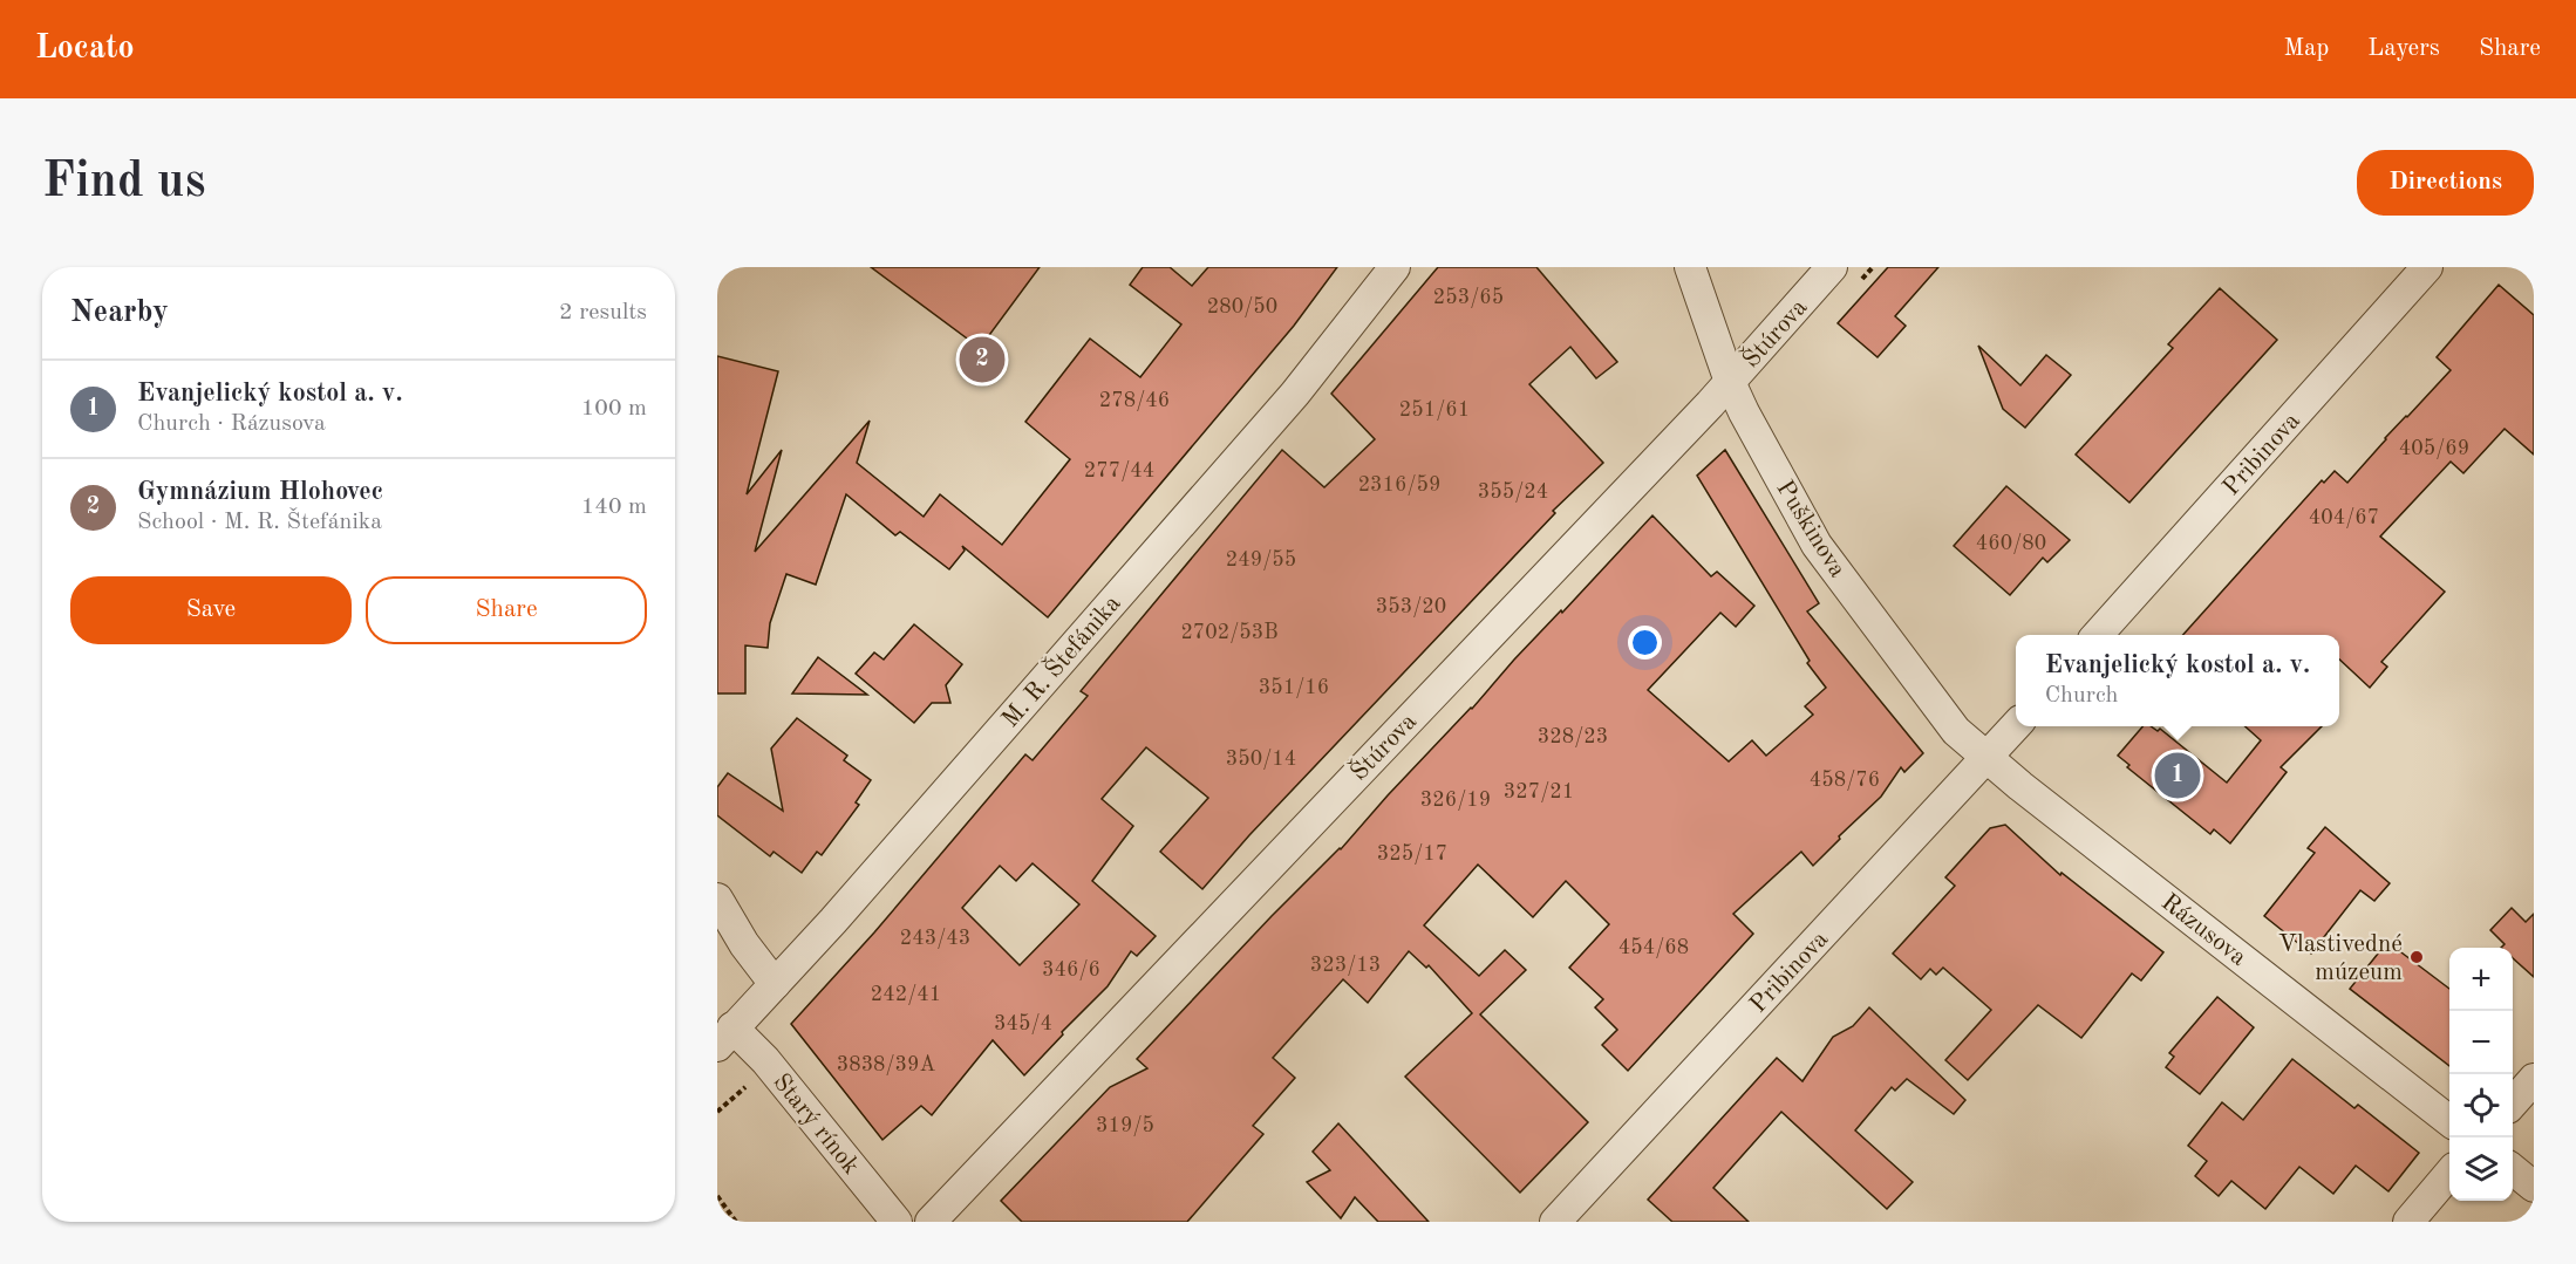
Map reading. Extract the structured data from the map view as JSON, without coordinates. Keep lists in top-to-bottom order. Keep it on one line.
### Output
{"streets":{"street":["Štúrova","Pribinova","Puškinova","M. R. Štefánika","Rázusova","Starý rínok"]},"crossings":[["Štúrova","Puškinova"],["Pribinova","Puškinova"],["Pribinova","Rázusova"],["Puškinova","Rázusova"],["M. R. Štefánika","Starý rínok"]],"places":["Vlastivedné múzeum"],"house_numbers":["253/65","280/50","278/46","251/61","405/69","277/44","2316/59","355/24","404/67","460/80","249/55","353/20","2702/53B","351/16","328/23","350/14","458/76","327/21","326/19","325/17","243/43","454/68","323/13","346/6","242/41","345/4","3838/39A","319/5"],"page":{"header":"Locato","nav":["Map","Layers","Share"],"buttons":["Directions",["Save","Share"]],"title":"Find us","heading":["Nearby","2 results"],"pins":["2","1"],"list":[{"mark":"1","name":"Evanjelický kostol a. v.","note":"Church · Rázusova","value":"100 m"},{"mark":"2","name":"Gymnázium Hlohovec","note":"School · M. R. Štefánika","value":"140 m"}],"popup":["Evanjelický kostol a. v.","Church"],"map_buttons":["+","−"]}}
